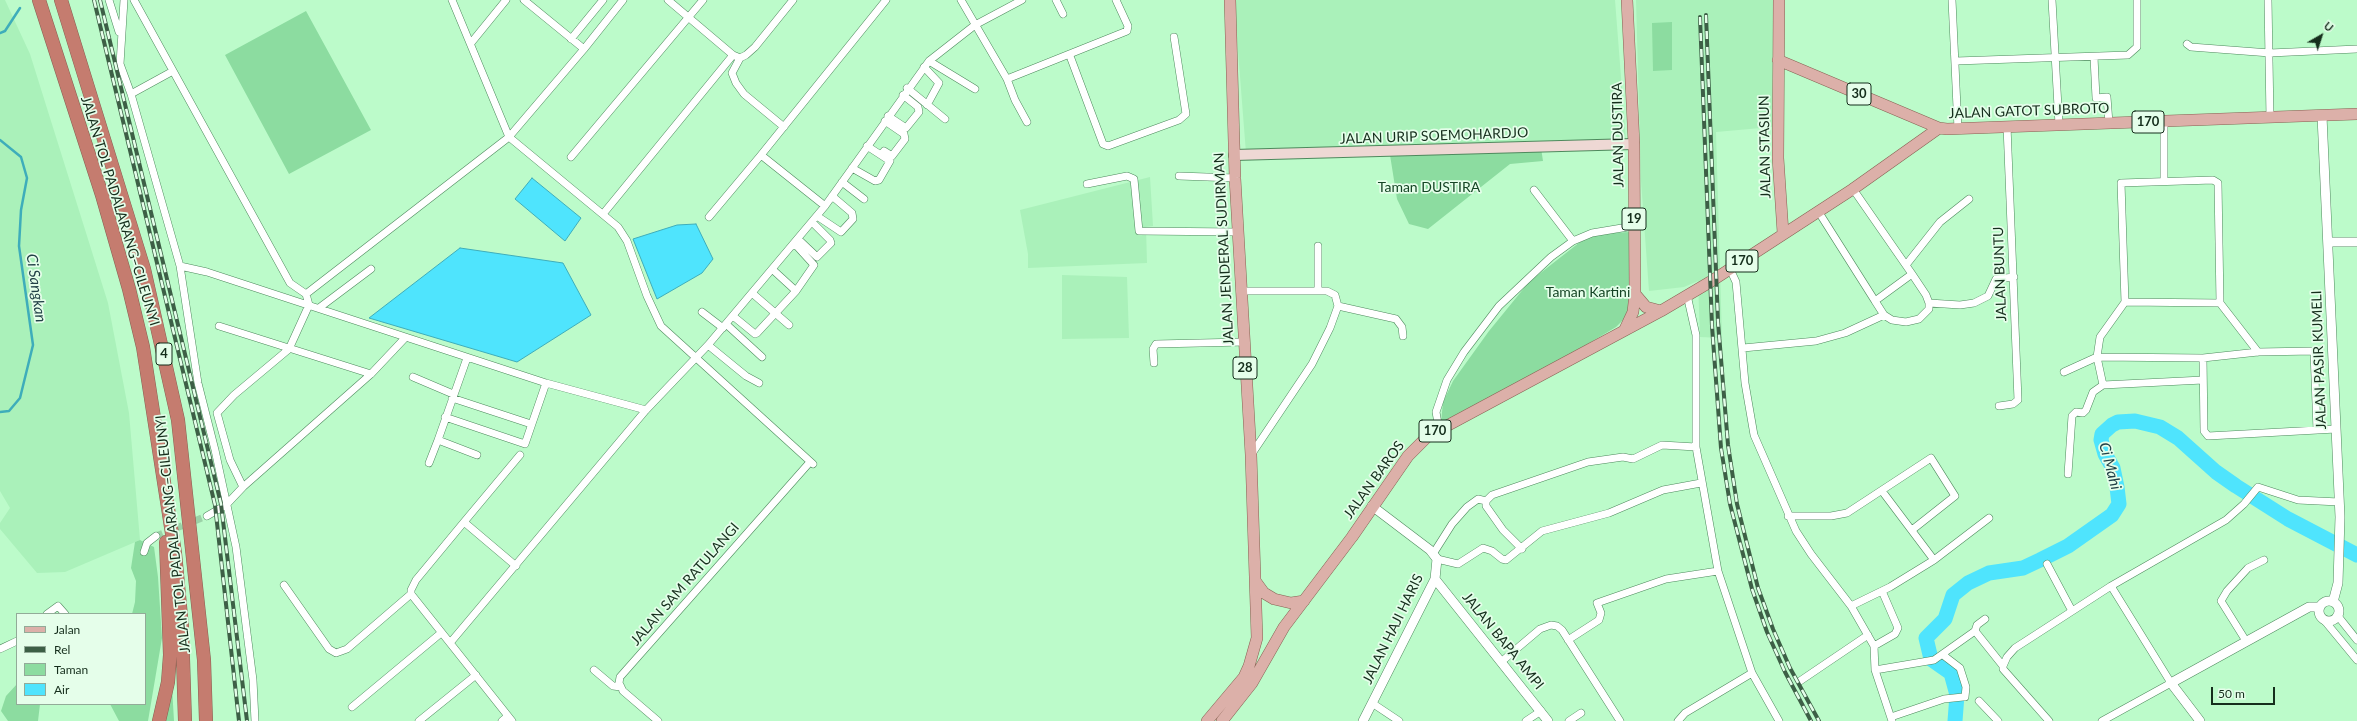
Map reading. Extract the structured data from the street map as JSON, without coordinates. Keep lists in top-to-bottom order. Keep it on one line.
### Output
{"streets":{"highway":["JALAN TOL PADALARANG–CILEUNYI","4"],"main road":["30","JALAN GATOT SUBROTO","170","JALAN DUSTIRA","JALAN URIP SOEMOHARDJO","JALAN STASIUN","19","JALAN JENDERAL SUDIRMAN","28","JALAN BAROS"],"street":["JALAN BUNTU","JALAN PASIR KUMELI","JALAN SAM RATULANGI","JALAN HAJI HARIS","JALAN BAPA AMPI"]},"crossings":[["30","JALAN GATOT SUBROTO"],["30","JALAN STASIUN"],["JALAN GATOT SUBROTO","JALAN STASIUN"],["JALAN GATOT SUBROTO","JALAN BUNTU"],["JALAN GATOT SUBROTO","JALAN PASIR KUMELI"],["JALAN GATOT SUBROTO","JALAN BAROS"],["JALAN DUSTIRA","JALAN URIP SOEMOHARDJO"],["JALAN DUSTIRA","JALAN BAROS"],["JALAN URIP SOEMOHARDJO","JALAN JENDERAL SUDIRMAN"],["JALAN HAJI HARIS","JALAN BAPA AMPI"]],"water":["Ci Sangkan","Ci Mahi"],"parks":["Taman DUSTIRA","Taman Kartini"],"legend":["Jalan","Rel","Taman","Air"],"scale_bar":"50 m","north":"top right"}
